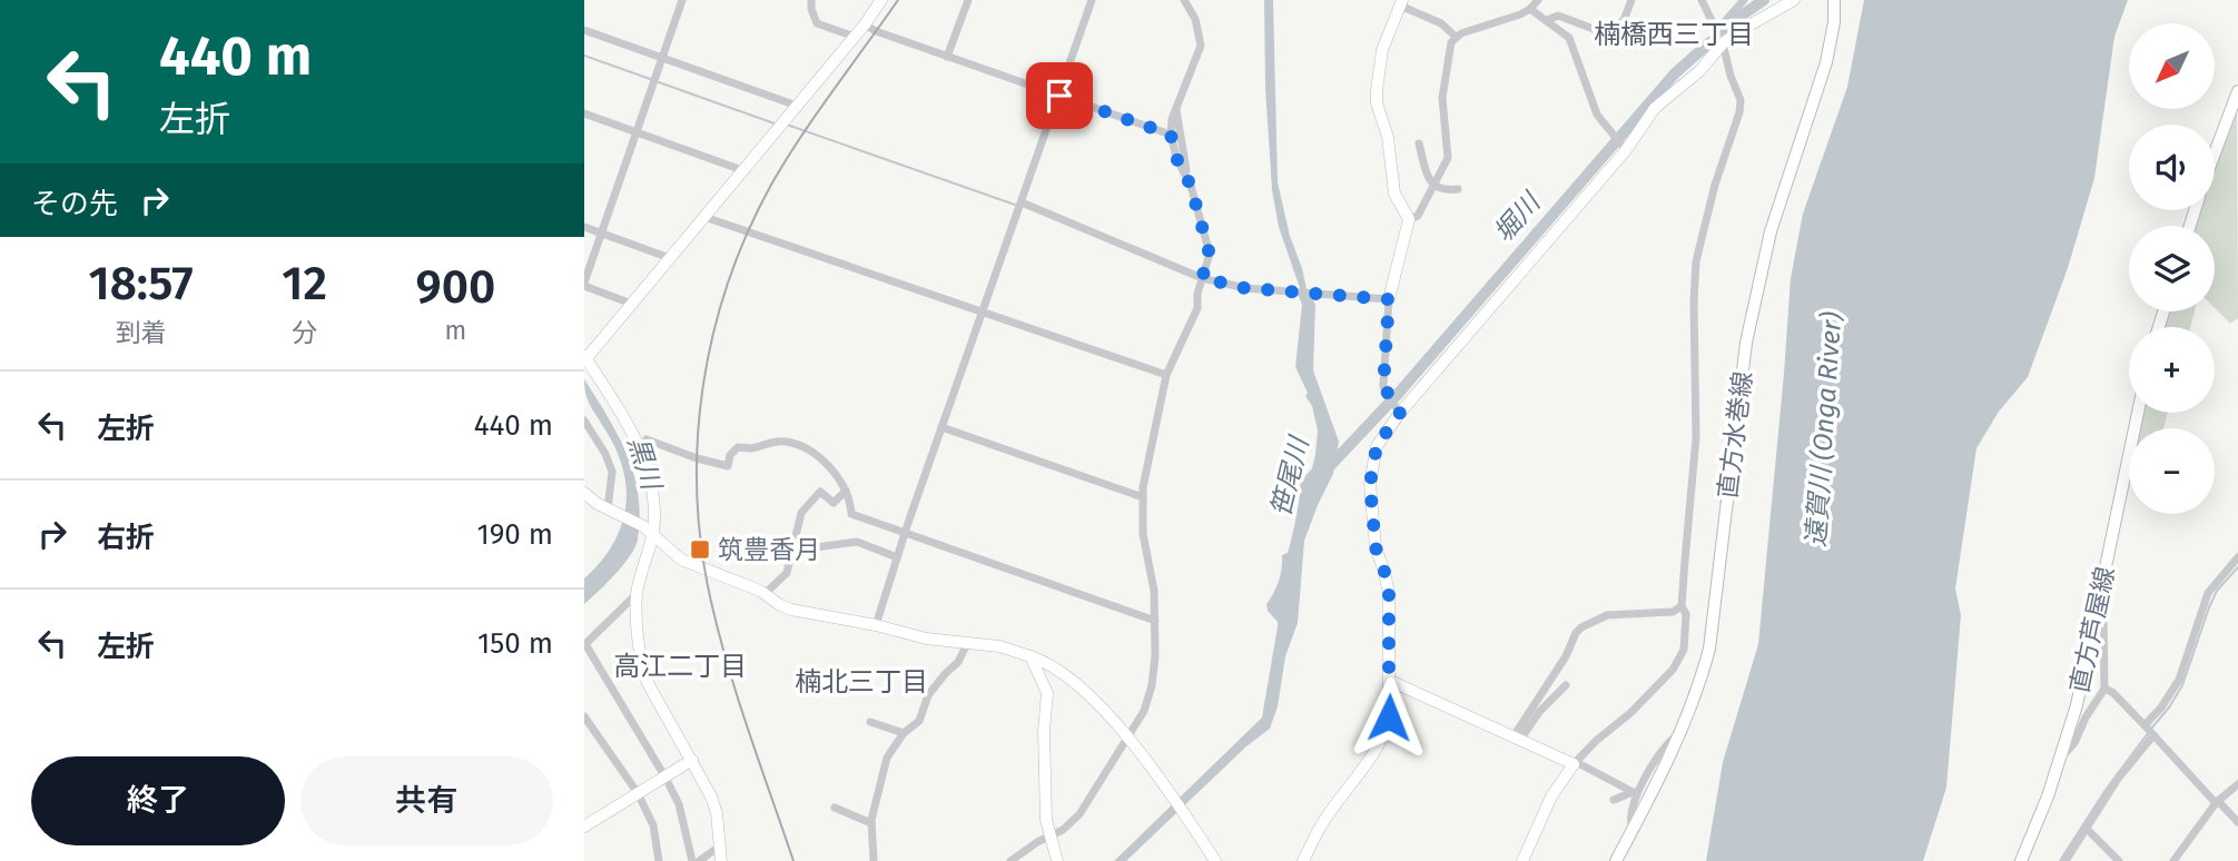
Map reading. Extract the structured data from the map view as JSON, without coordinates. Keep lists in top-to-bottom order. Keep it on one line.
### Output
{"streets":{"main road":["直方水巻線","直方芦屋線"]},"districts":["楠橋西三丁目","高江二丁目","楠北三丁目"],"water":["堀川","遠賀川 (Onga River)","黒川","笹尾川"],"places":{"transit":["筑豊香月"]},"north":"bottom left","page":{"turn":["440 m","左折"],"map_buttons":["+","−"],"then":"その先","eta":["18:57","到着","12","分","900","m"],"list":[{"name":"左折","value":"440 m"},{"name":"右折","value":"190 m"},{"name":"左折","value":"150 m"}],"buttons":["終了","共有"]}}
